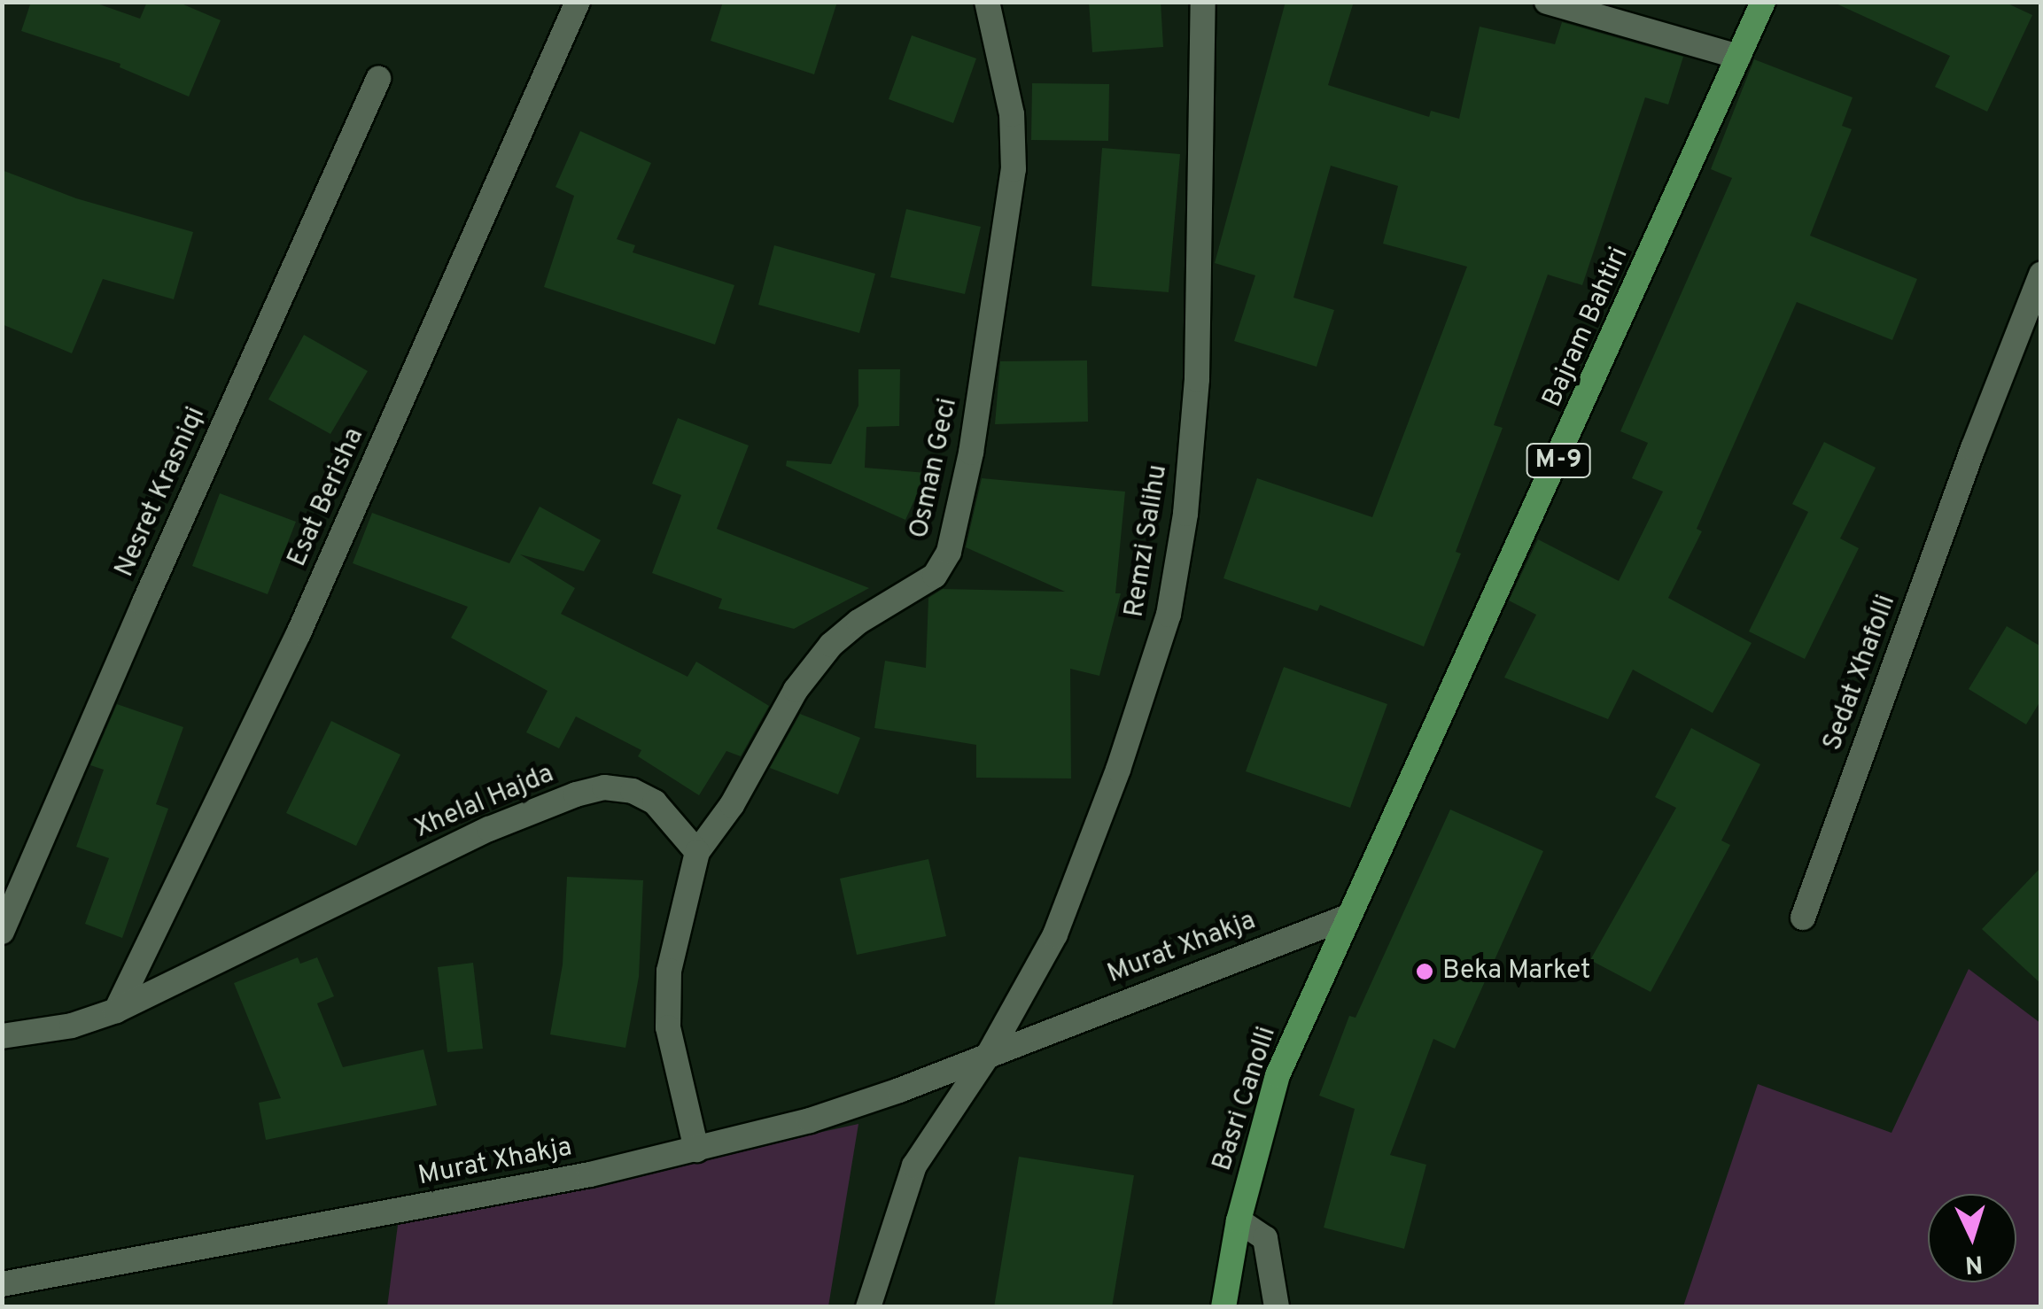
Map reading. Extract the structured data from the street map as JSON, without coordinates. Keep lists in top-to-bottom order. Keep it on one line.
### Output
{"streets":{"main road":["Bajram Bahtiri","M-9","Basri Canolli"],"street":["Osman Geci","Nesret Krasniqi","Esat Berisha","Remzi Salihu","Sedat Xhafolli","Xhelal Hajda","Murat Xhakja"]},"crossings":[["Bajram Bahtiri","Murat Xhakja"],["Bajram Bahtiri","Basri Canolli"],["Osman Geci","Xhelal Hajda"],["Esat Berisha","Xhelal Hajda"],["Remzi Salihu","Murat Xhakja"],["Murat Xhakja","Basri Canolli"]],"places":["Beka Market"],"north":"bottom"}
